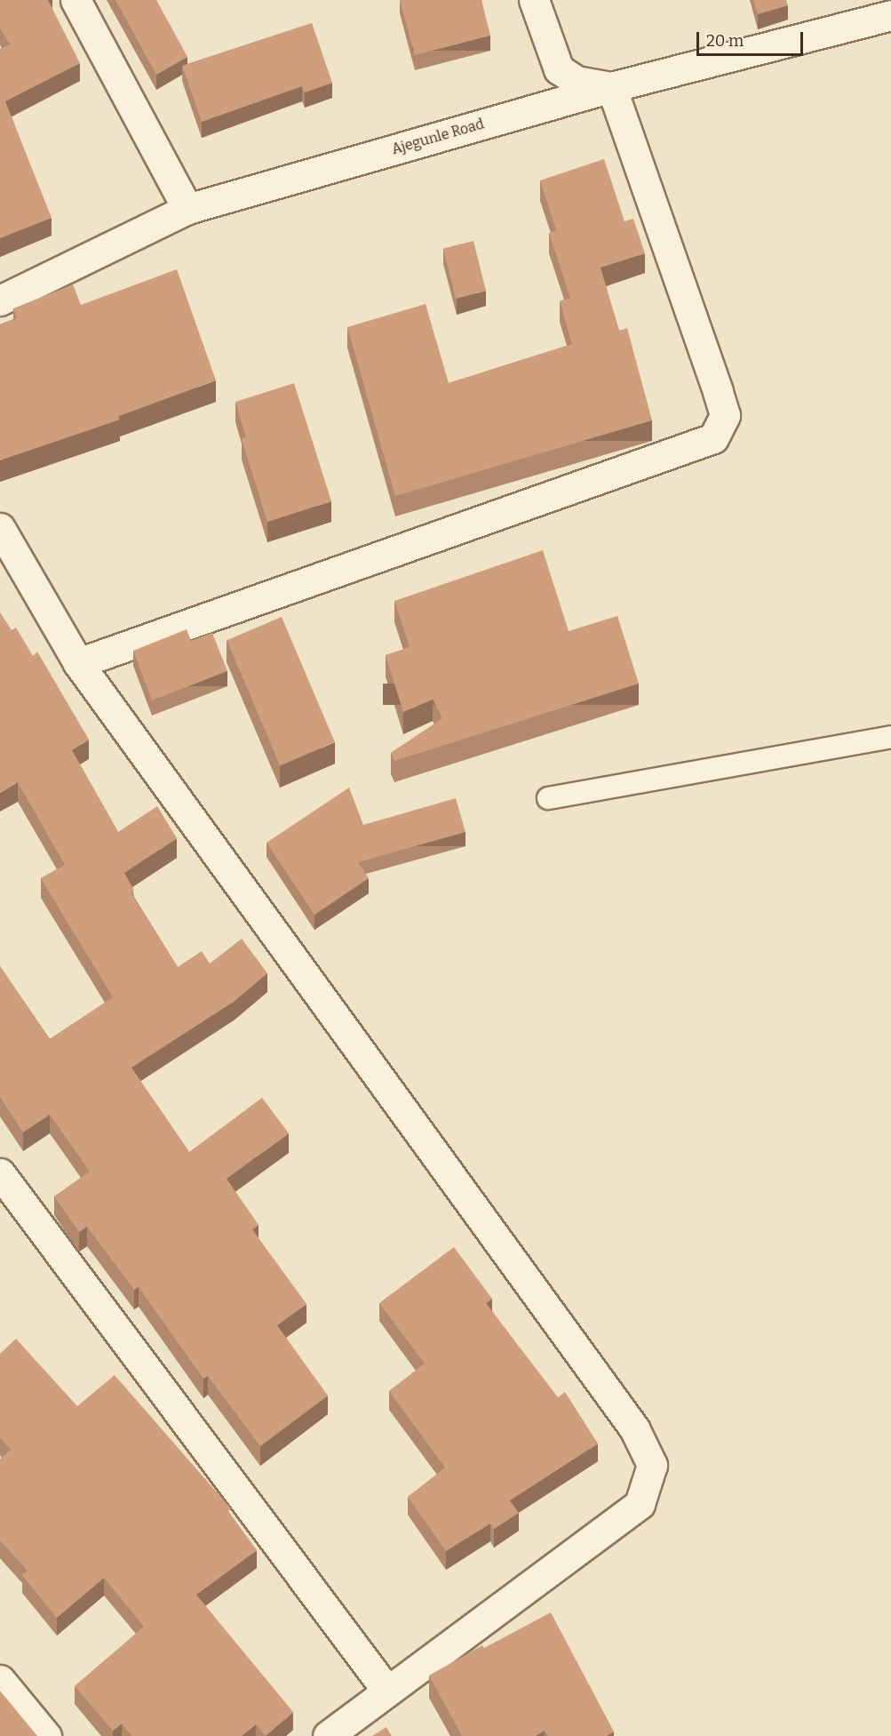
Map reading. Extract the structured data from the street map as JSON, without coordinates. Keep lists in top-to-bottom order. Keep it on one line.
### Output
{"streets":{"street":["Ajegunle Road"]},"scale_bar":"20 m"}
